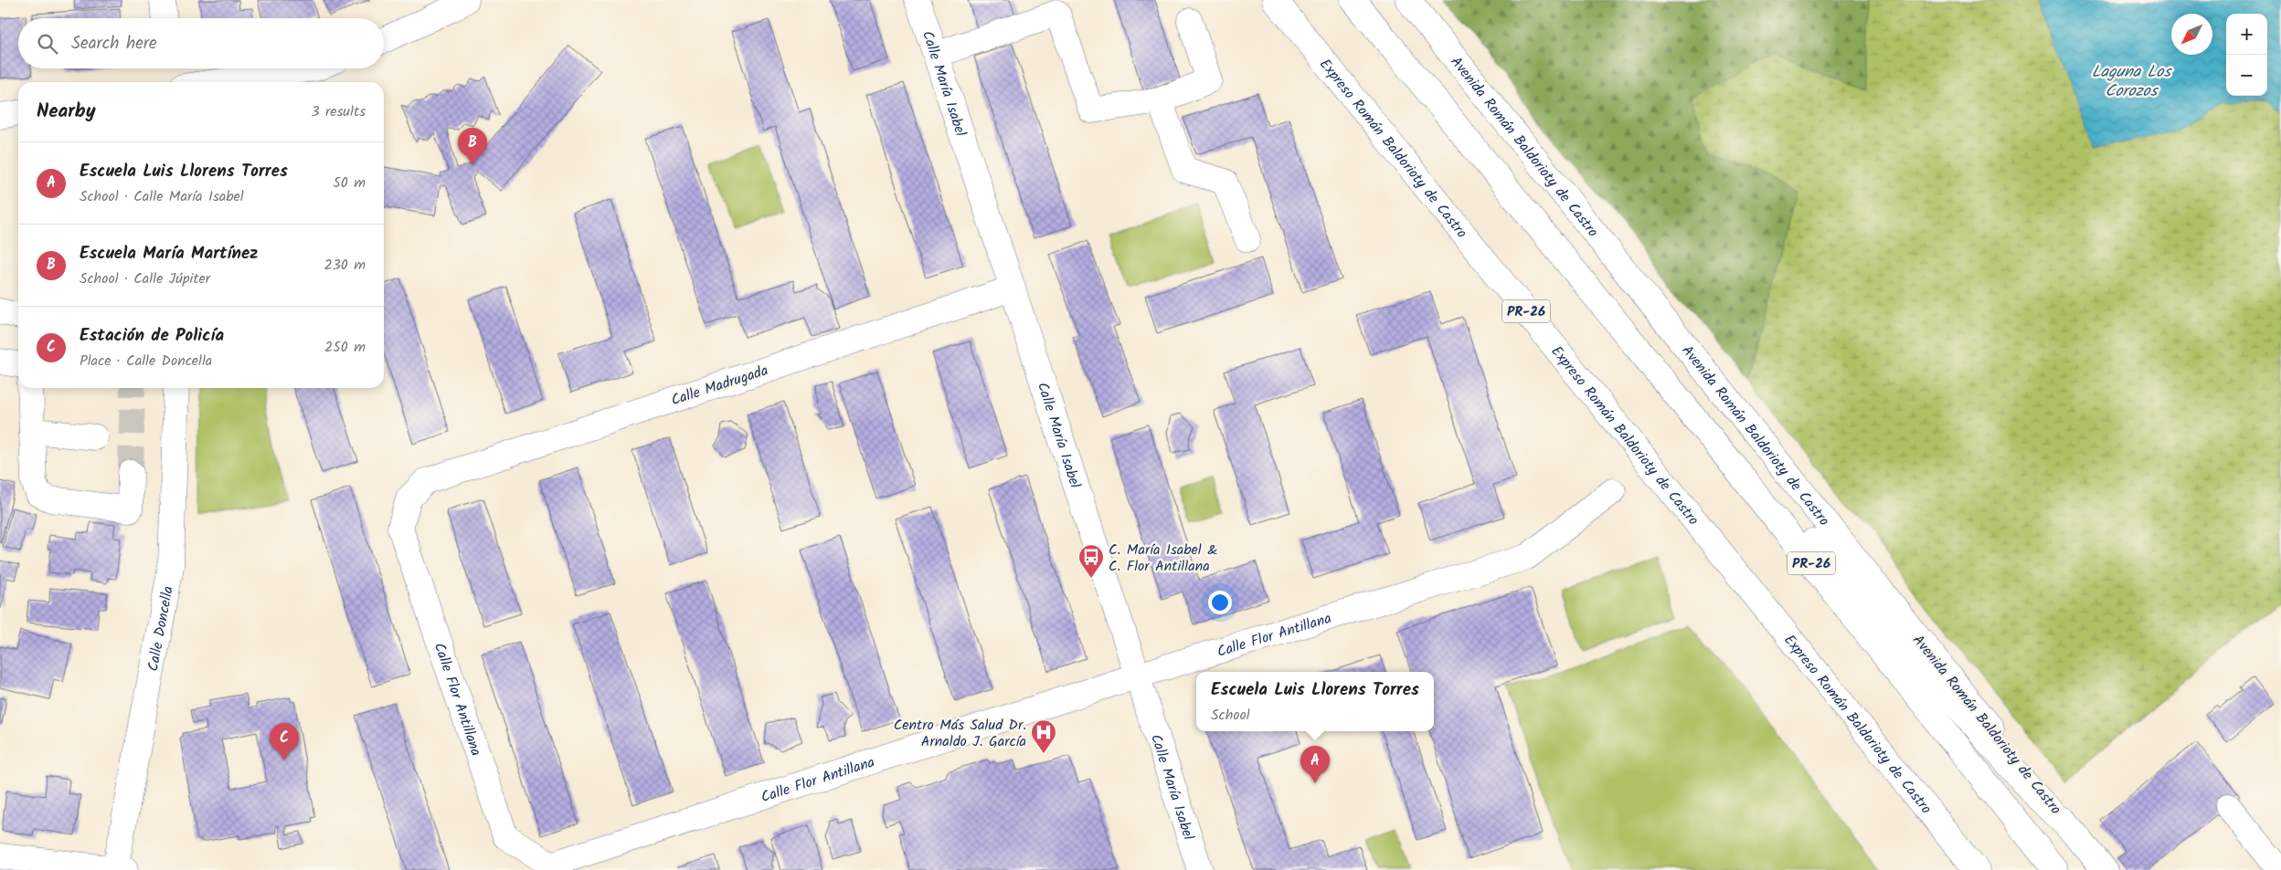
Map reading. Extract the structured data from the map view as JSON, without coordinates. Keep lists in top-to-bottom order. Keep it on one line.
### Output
{"streets":{"main road":["Calle María Isabel","Avenida Román Baldorioty de Castro","Expreso Román Baldorioty de Castro","PR-26","Calle Madrugada","Calle Doncella","Calle Flor Antillana"]},"crossings":[["Calle María Isabel","Calle Madrugada"],["Calle María Isabel","Calle Flor Antillana"],["Calle Madrugada","Calle Flor Antillana"]],"water":["Laguna Los Corozos"],"places":{"bus stop":["C. María Isabel & C. Flor Antillana"],"hospital":["Centro Más Salud Dr. Arnaldo J. García"]},"north":"bottom left","page":{"map_buttons":["+","−"],"search":"Search here","heading":["Nearby","3 results"],"pins":["B","C","A"],"list":[{"mark":"A","name":"Escuela Luis Llorens Torres","note":"School · Calle María Isabel","value":"50 m"},{"mark":"B","name":"Escuela María Martínez","note":"School · Calle Júpiter","value":"230 m"},{"mark":"C","name":"Estación de Policía","note":"Place · Calle Doncella","value":"250 m"}],"popup":["Escuela Luis Llorens Torres","School"]}}
